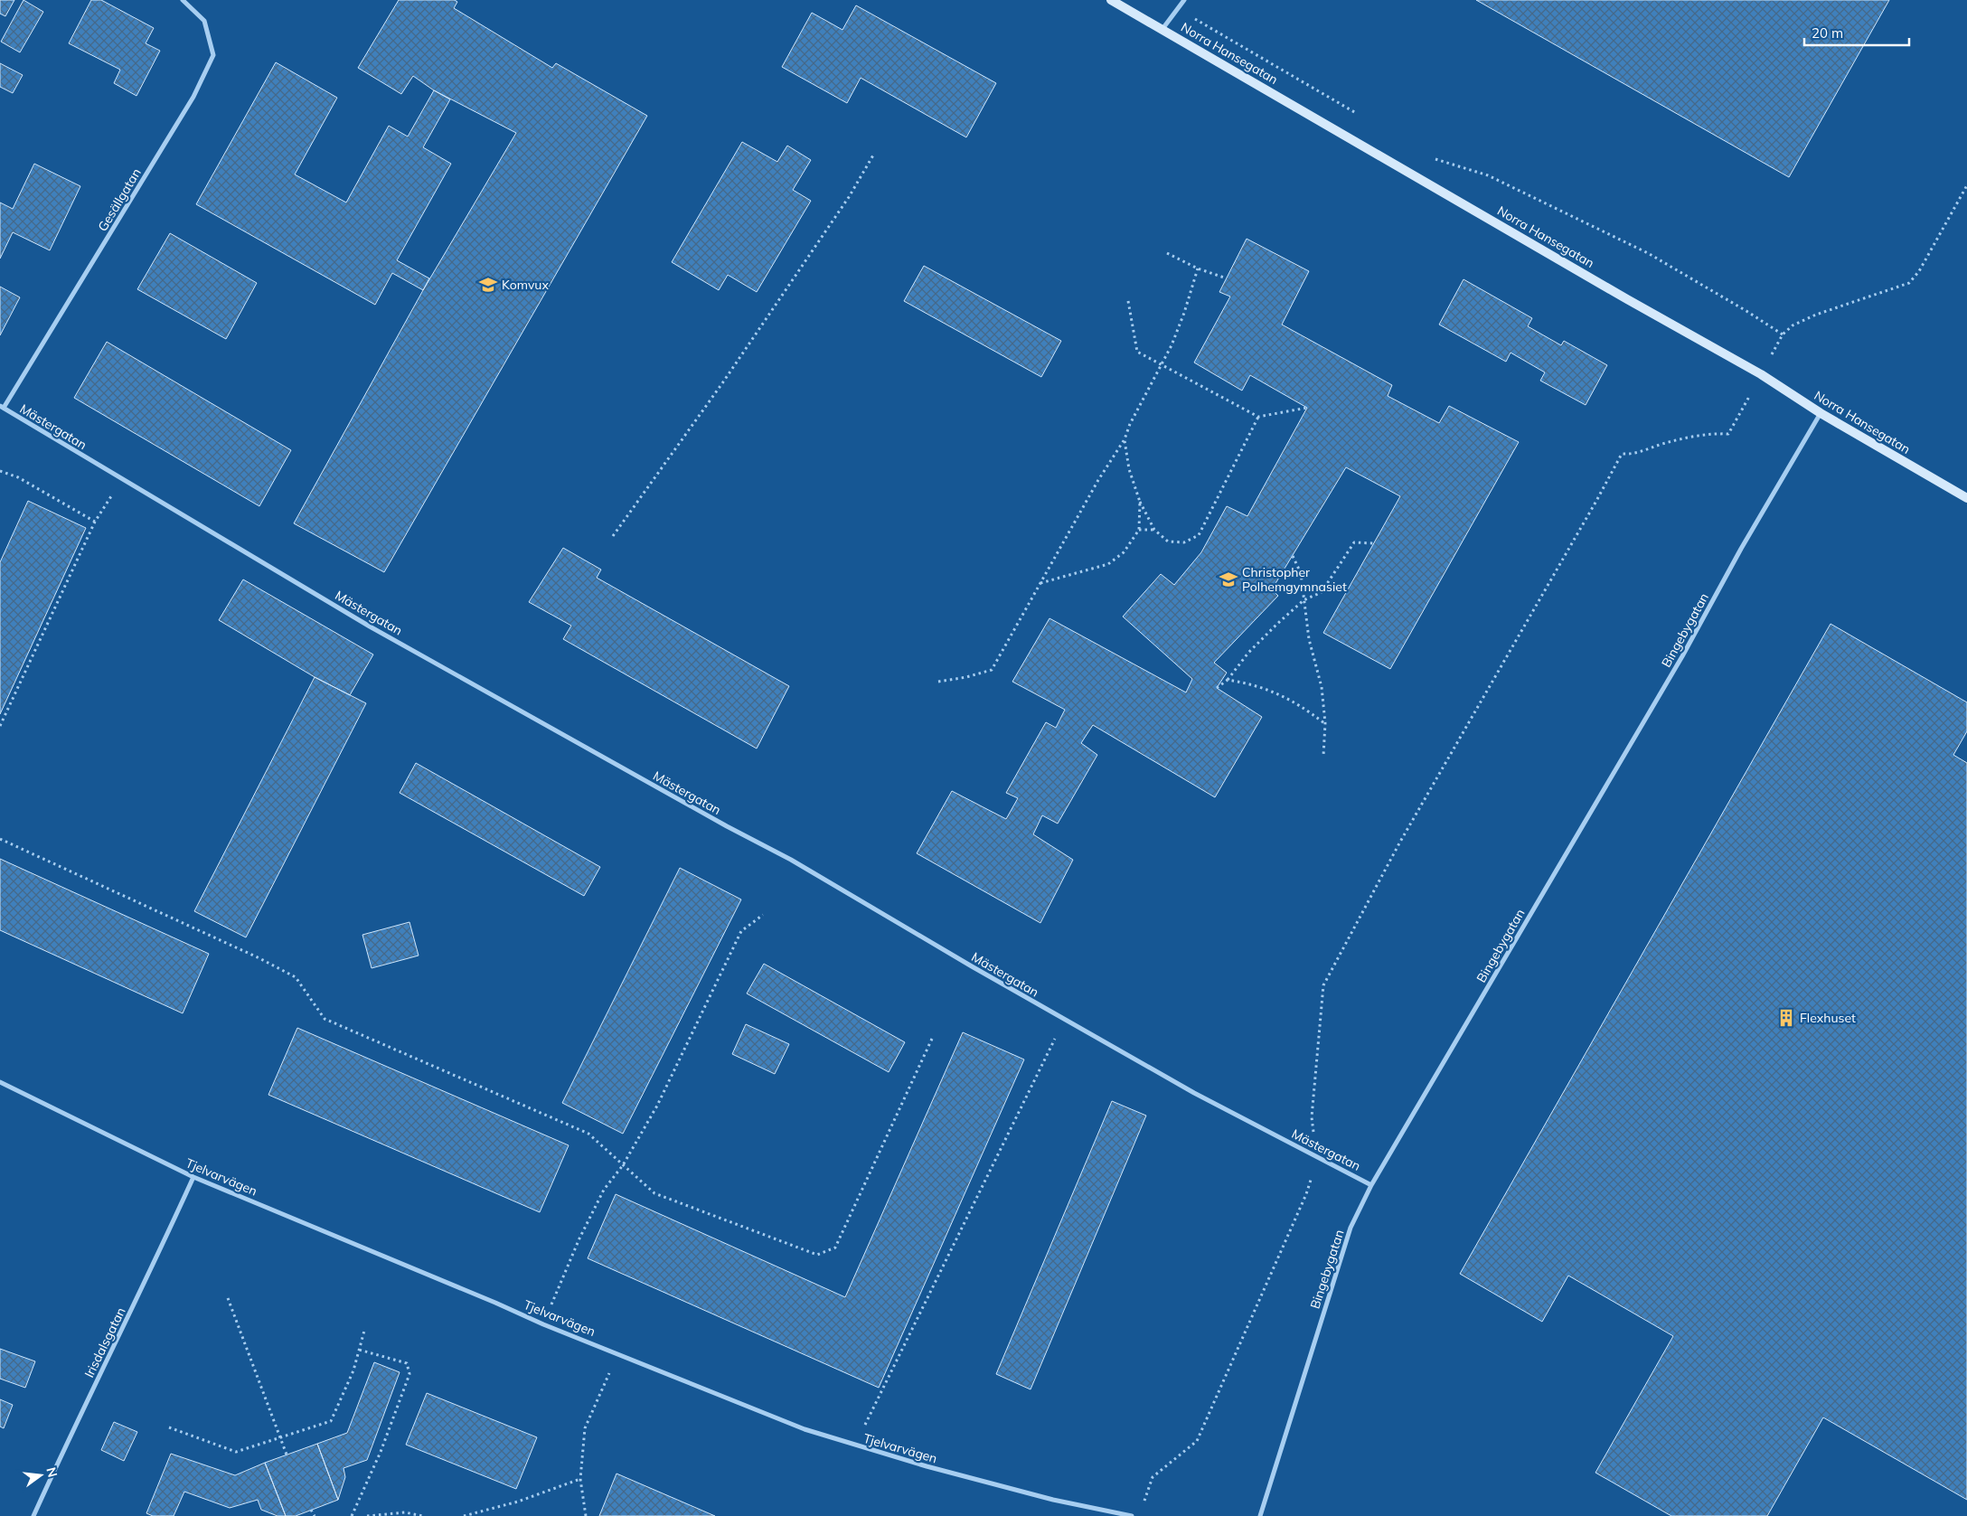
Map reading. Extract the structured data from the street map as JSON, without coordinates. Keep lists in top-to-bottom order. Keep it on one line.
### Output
{"streets":{"main road":["Norra Hansegatan"],"street":["Gesällgatan","Mästergatan","Bingebygatan","Tjelvarvägen","Irisdalsgatan"]},"crossings":[["Norra Hansegatan","Bingebygatan"],["Gesällgatan","Mästergatan"],["Mästergatan","Bingebygatan"],["Tjelvarvägen","Irisdalsgatan"]],"places":{"school or university":["Komvux","Christopher Polhemgymnasiet"],"building":["Flexhuset"]},"scale_bar":"20 m","north":"right"}
